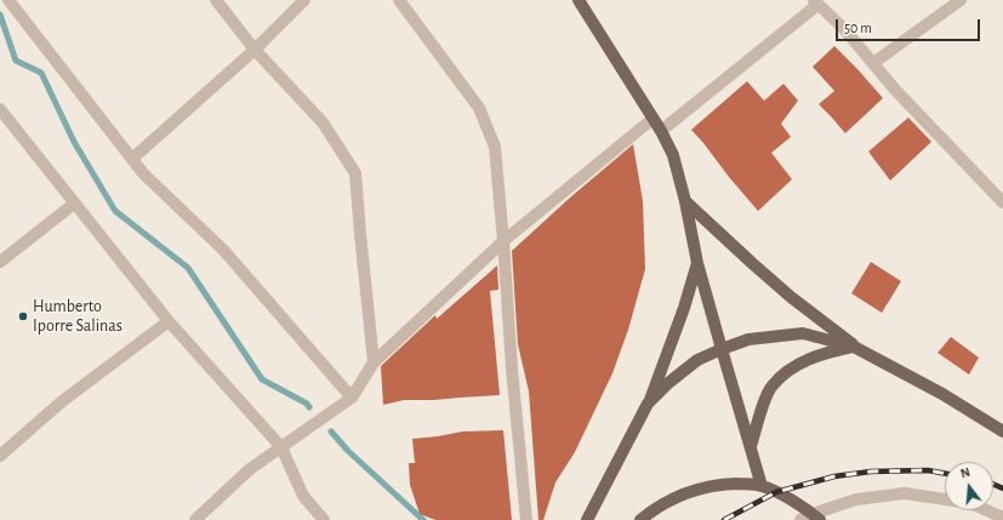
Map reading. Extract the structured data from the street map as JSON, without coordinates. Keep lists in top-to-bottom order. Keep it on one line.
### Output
{"places":["Humberto Iporre Salinas"],"scale_bar":"50 m","north":"top"}
